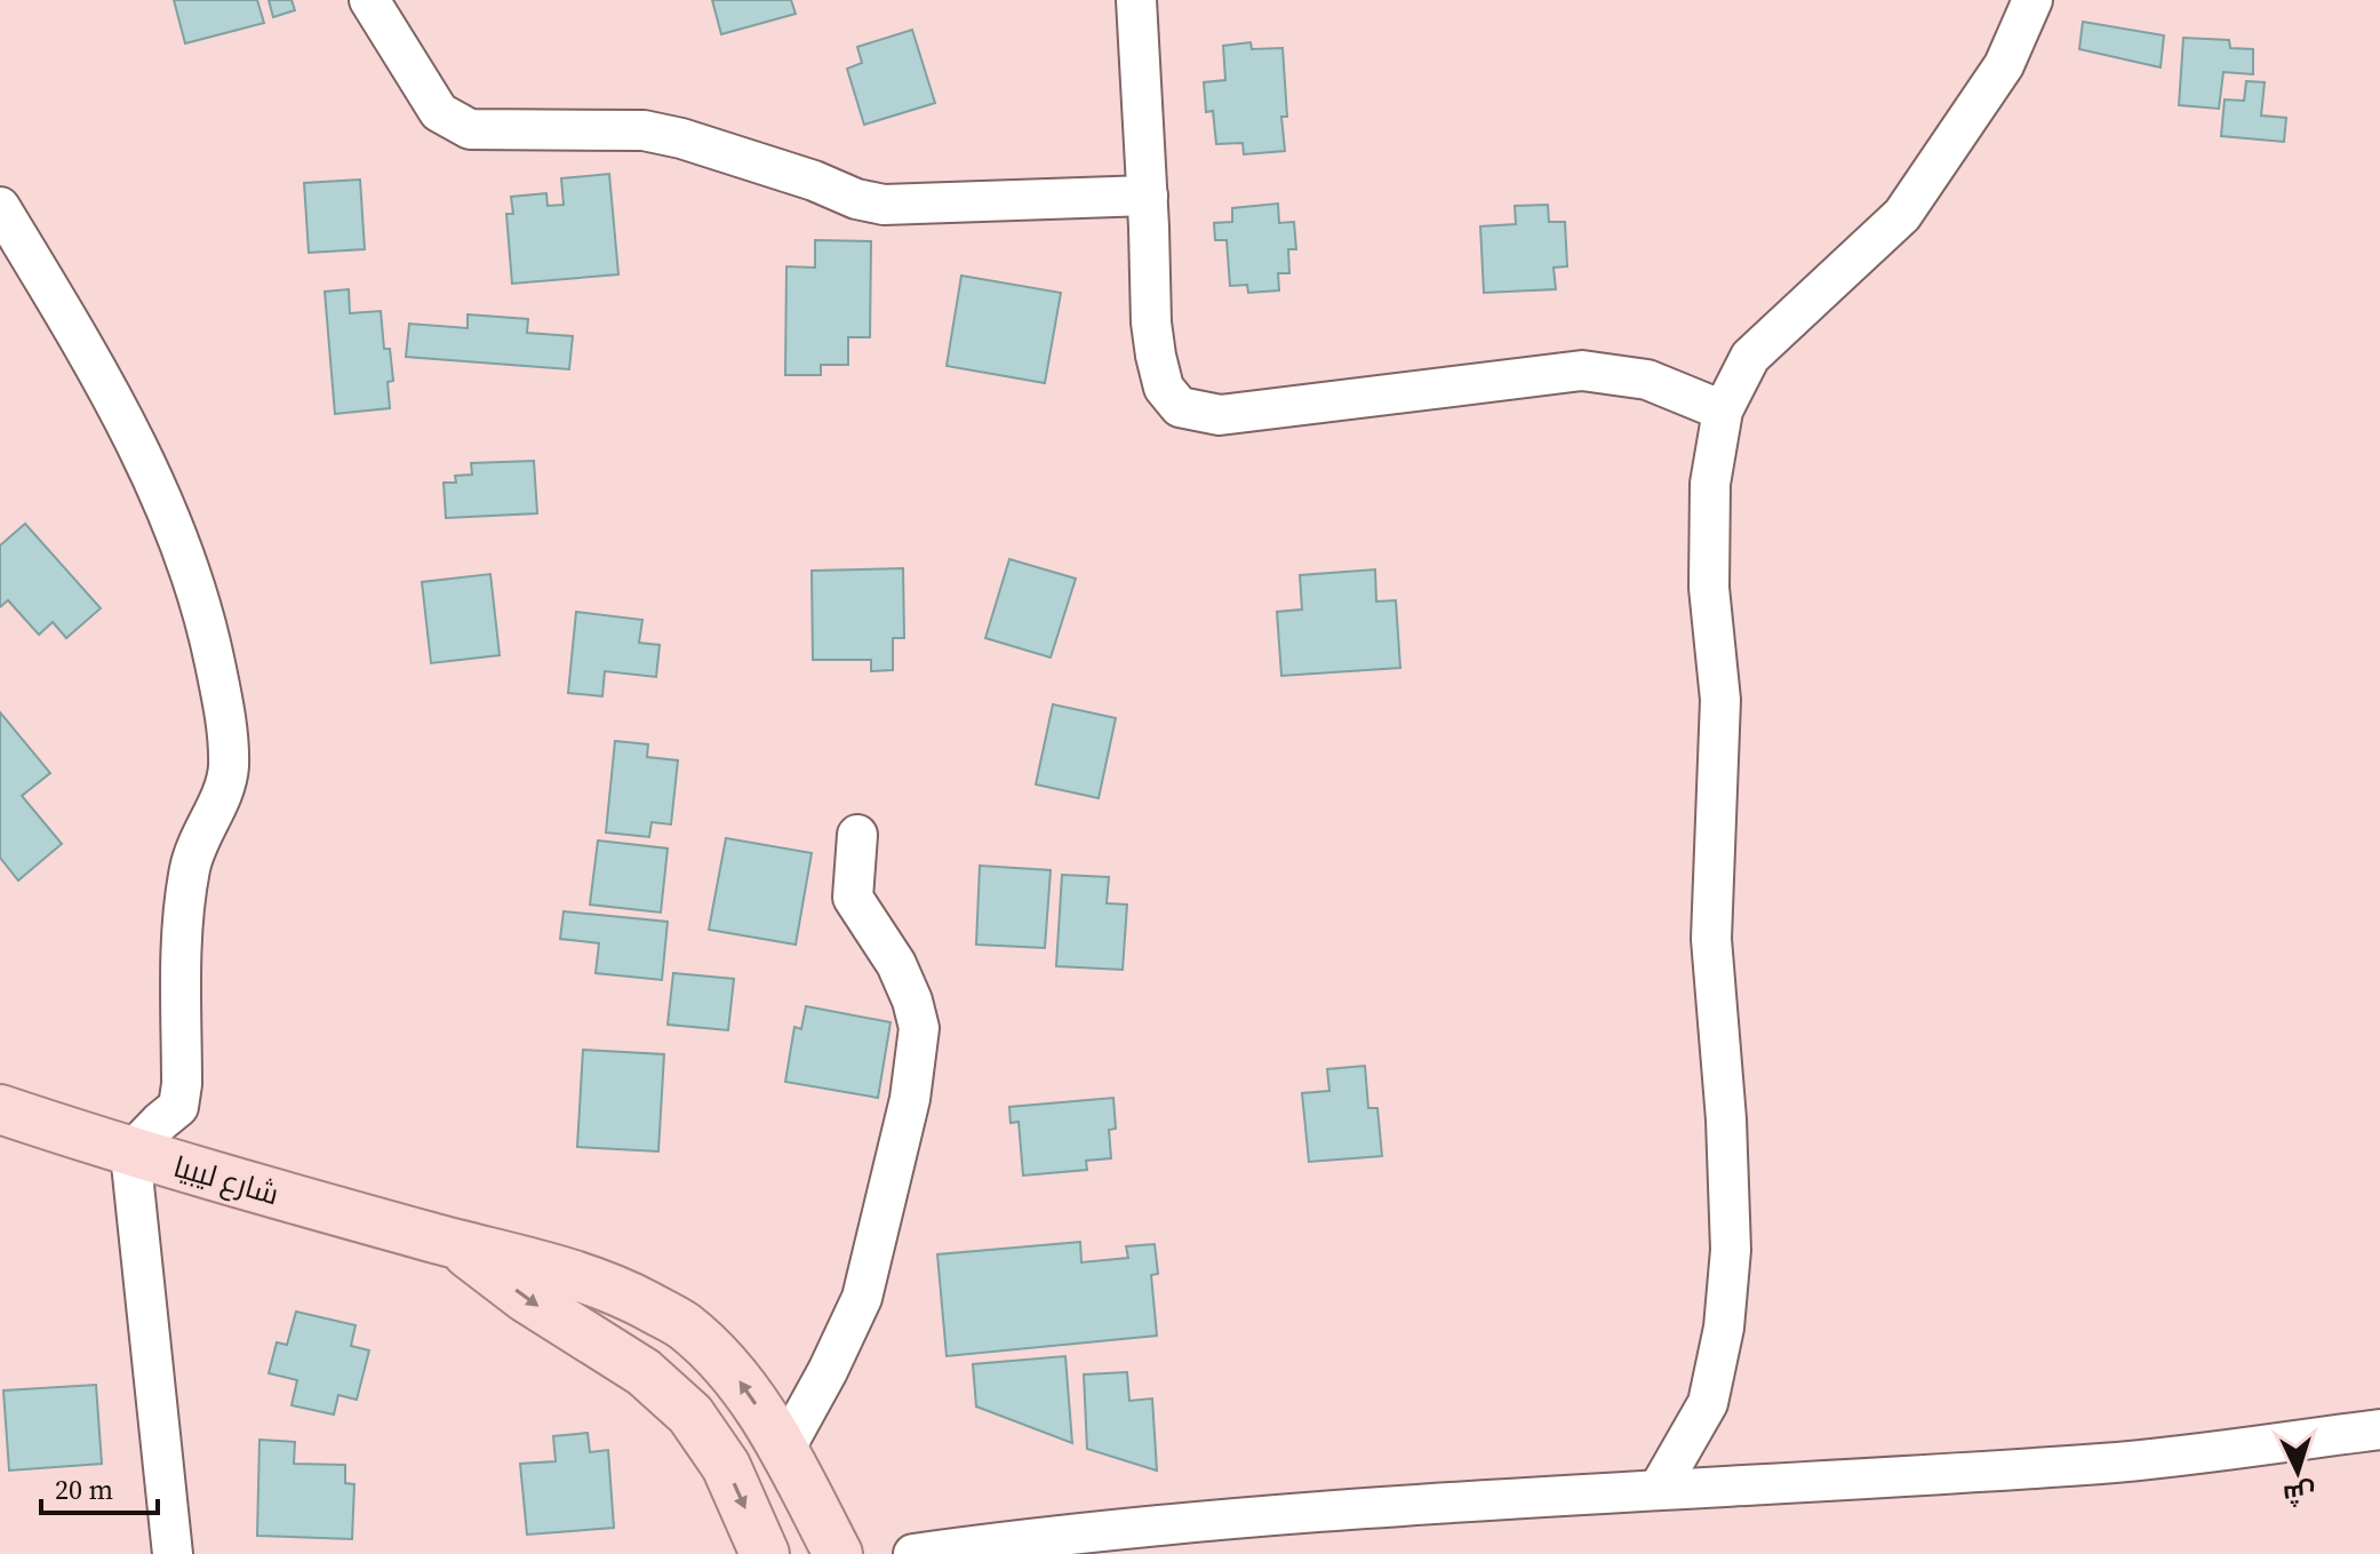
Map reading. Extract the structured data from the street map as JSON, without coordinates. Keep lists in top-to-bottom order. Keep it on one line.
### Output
{"streets":{"main road":["شارع ليبيا"]},"scale_bar":"20 m","north":"bottom"}
